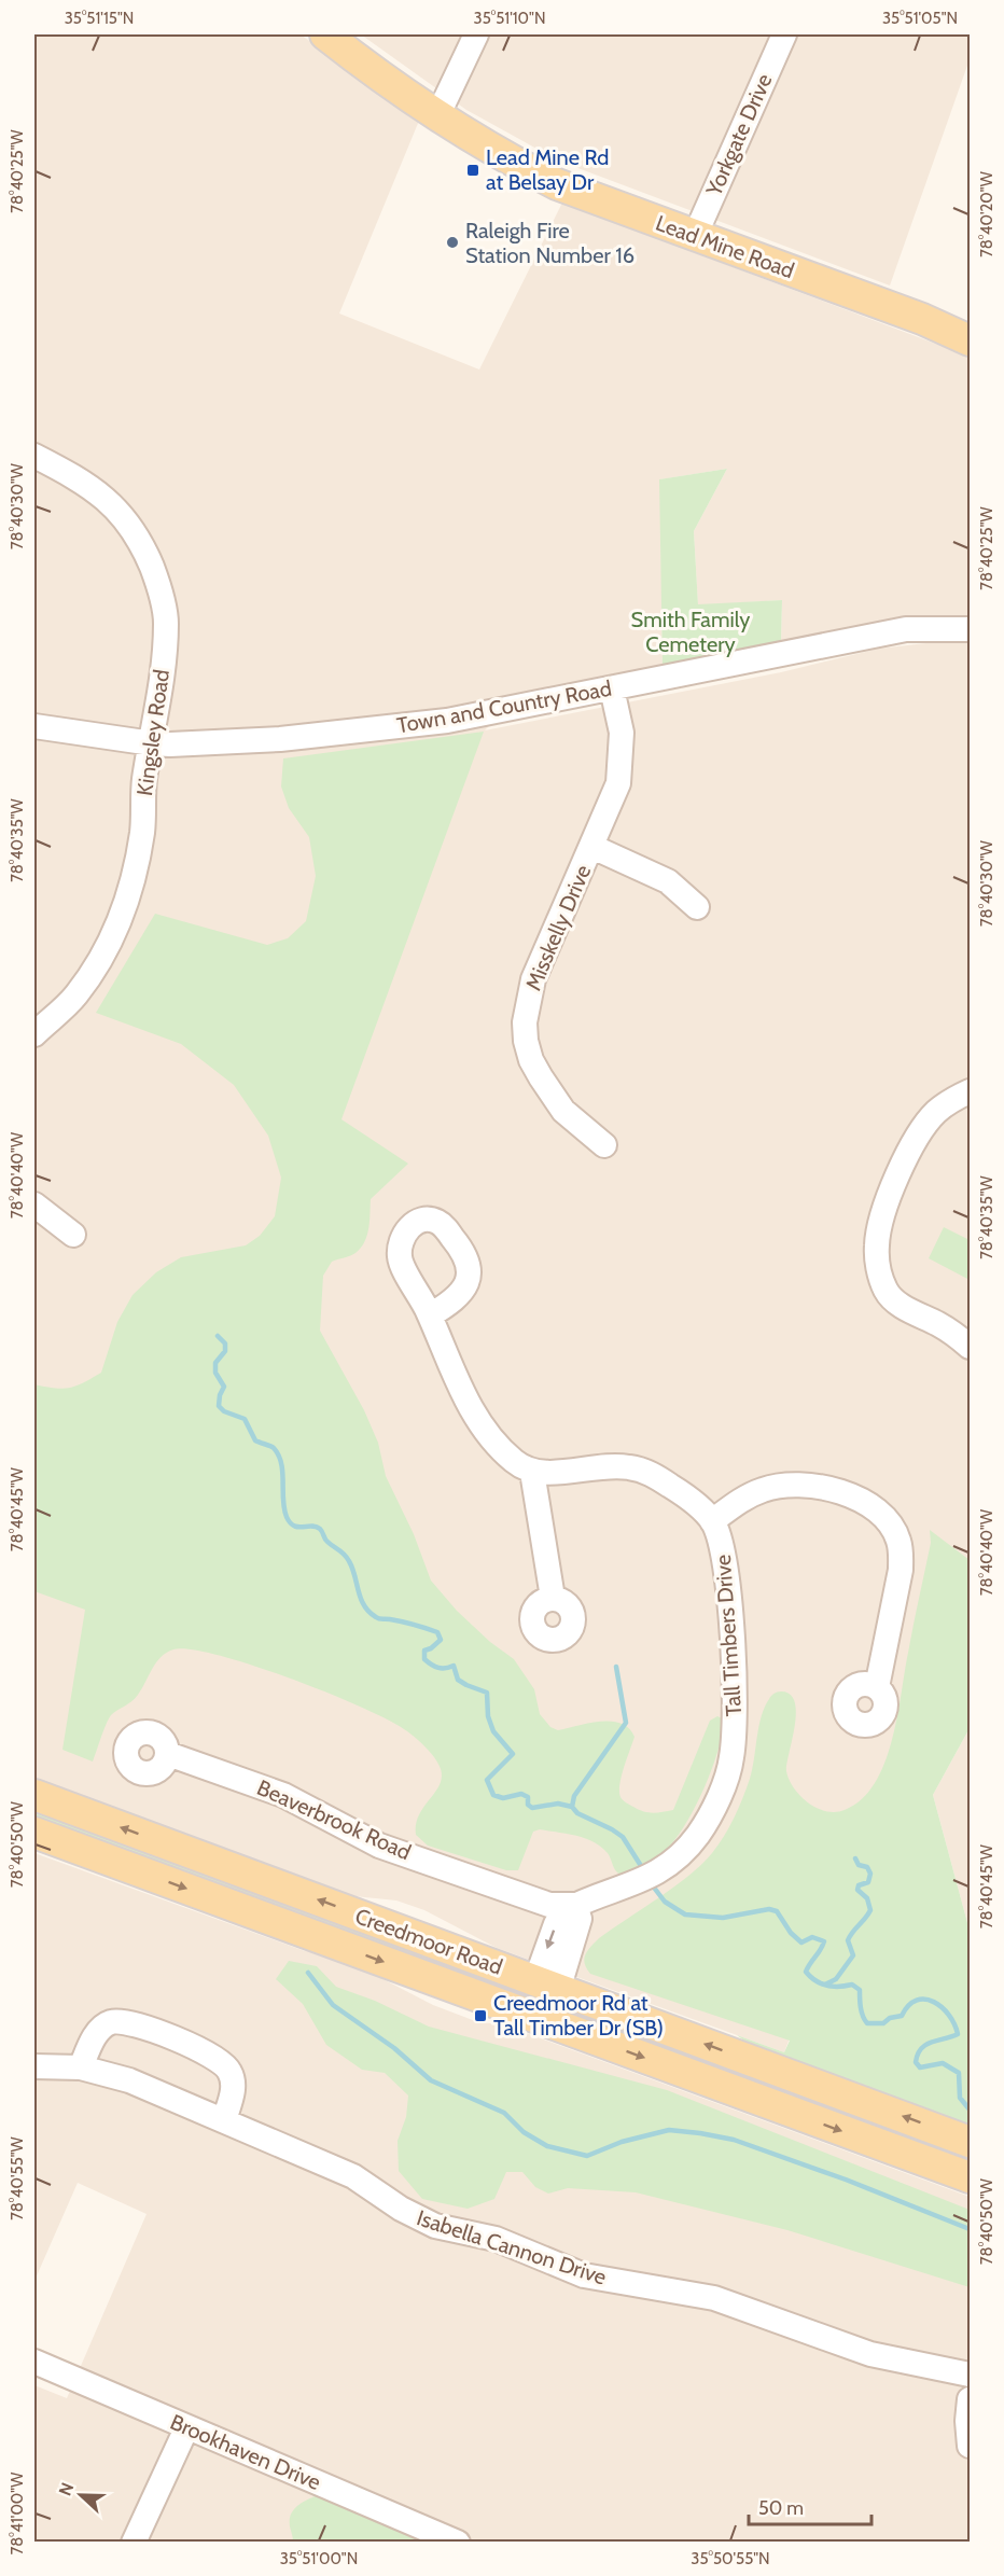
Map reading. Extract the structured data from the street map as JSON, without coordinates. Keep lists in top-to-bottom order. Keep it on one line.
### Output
{"streets":{"main road":["Lead Mine Road","Creedmoor Road"],"street":["Yorkgate Drive","Town and Country Road","Kingsley Road","Misskelly Drive","Tall Timbers Drive","Beaverbrook Road","Isabella Cannon Drive","Brookhaven Drive"]},"crossings":[["Yorkgate Drive","Lead Mine Road"],["Town and Country Road","Kingsley Road"],["Town and Country Road","Misskelly Drive"],["Tall Timbers Drive","Beaverbrook Road"]],"parks":["Smith Family Cemetery"],"places":{"transit":["Lead Mine Rd at Belsay Dr","Creedmoor Rd at Tall Timber Dr (SB)"],"other":["Raleigh Fire Station Number 16"]},"scale_bar":"50 m","north":"left","coordinates":["35°51'15\"N","35°51'10\"N","35°51'05\"N","78°40'25\"W","78°40'20\"W","78°40'30\"W","78°40'35\"W","78°40'40\"W","78°40'45\"W","78°40'50\"W","78°40'55\"W","78°41'00\"W","35°51'00\"N","35°50'55\"N"]}
